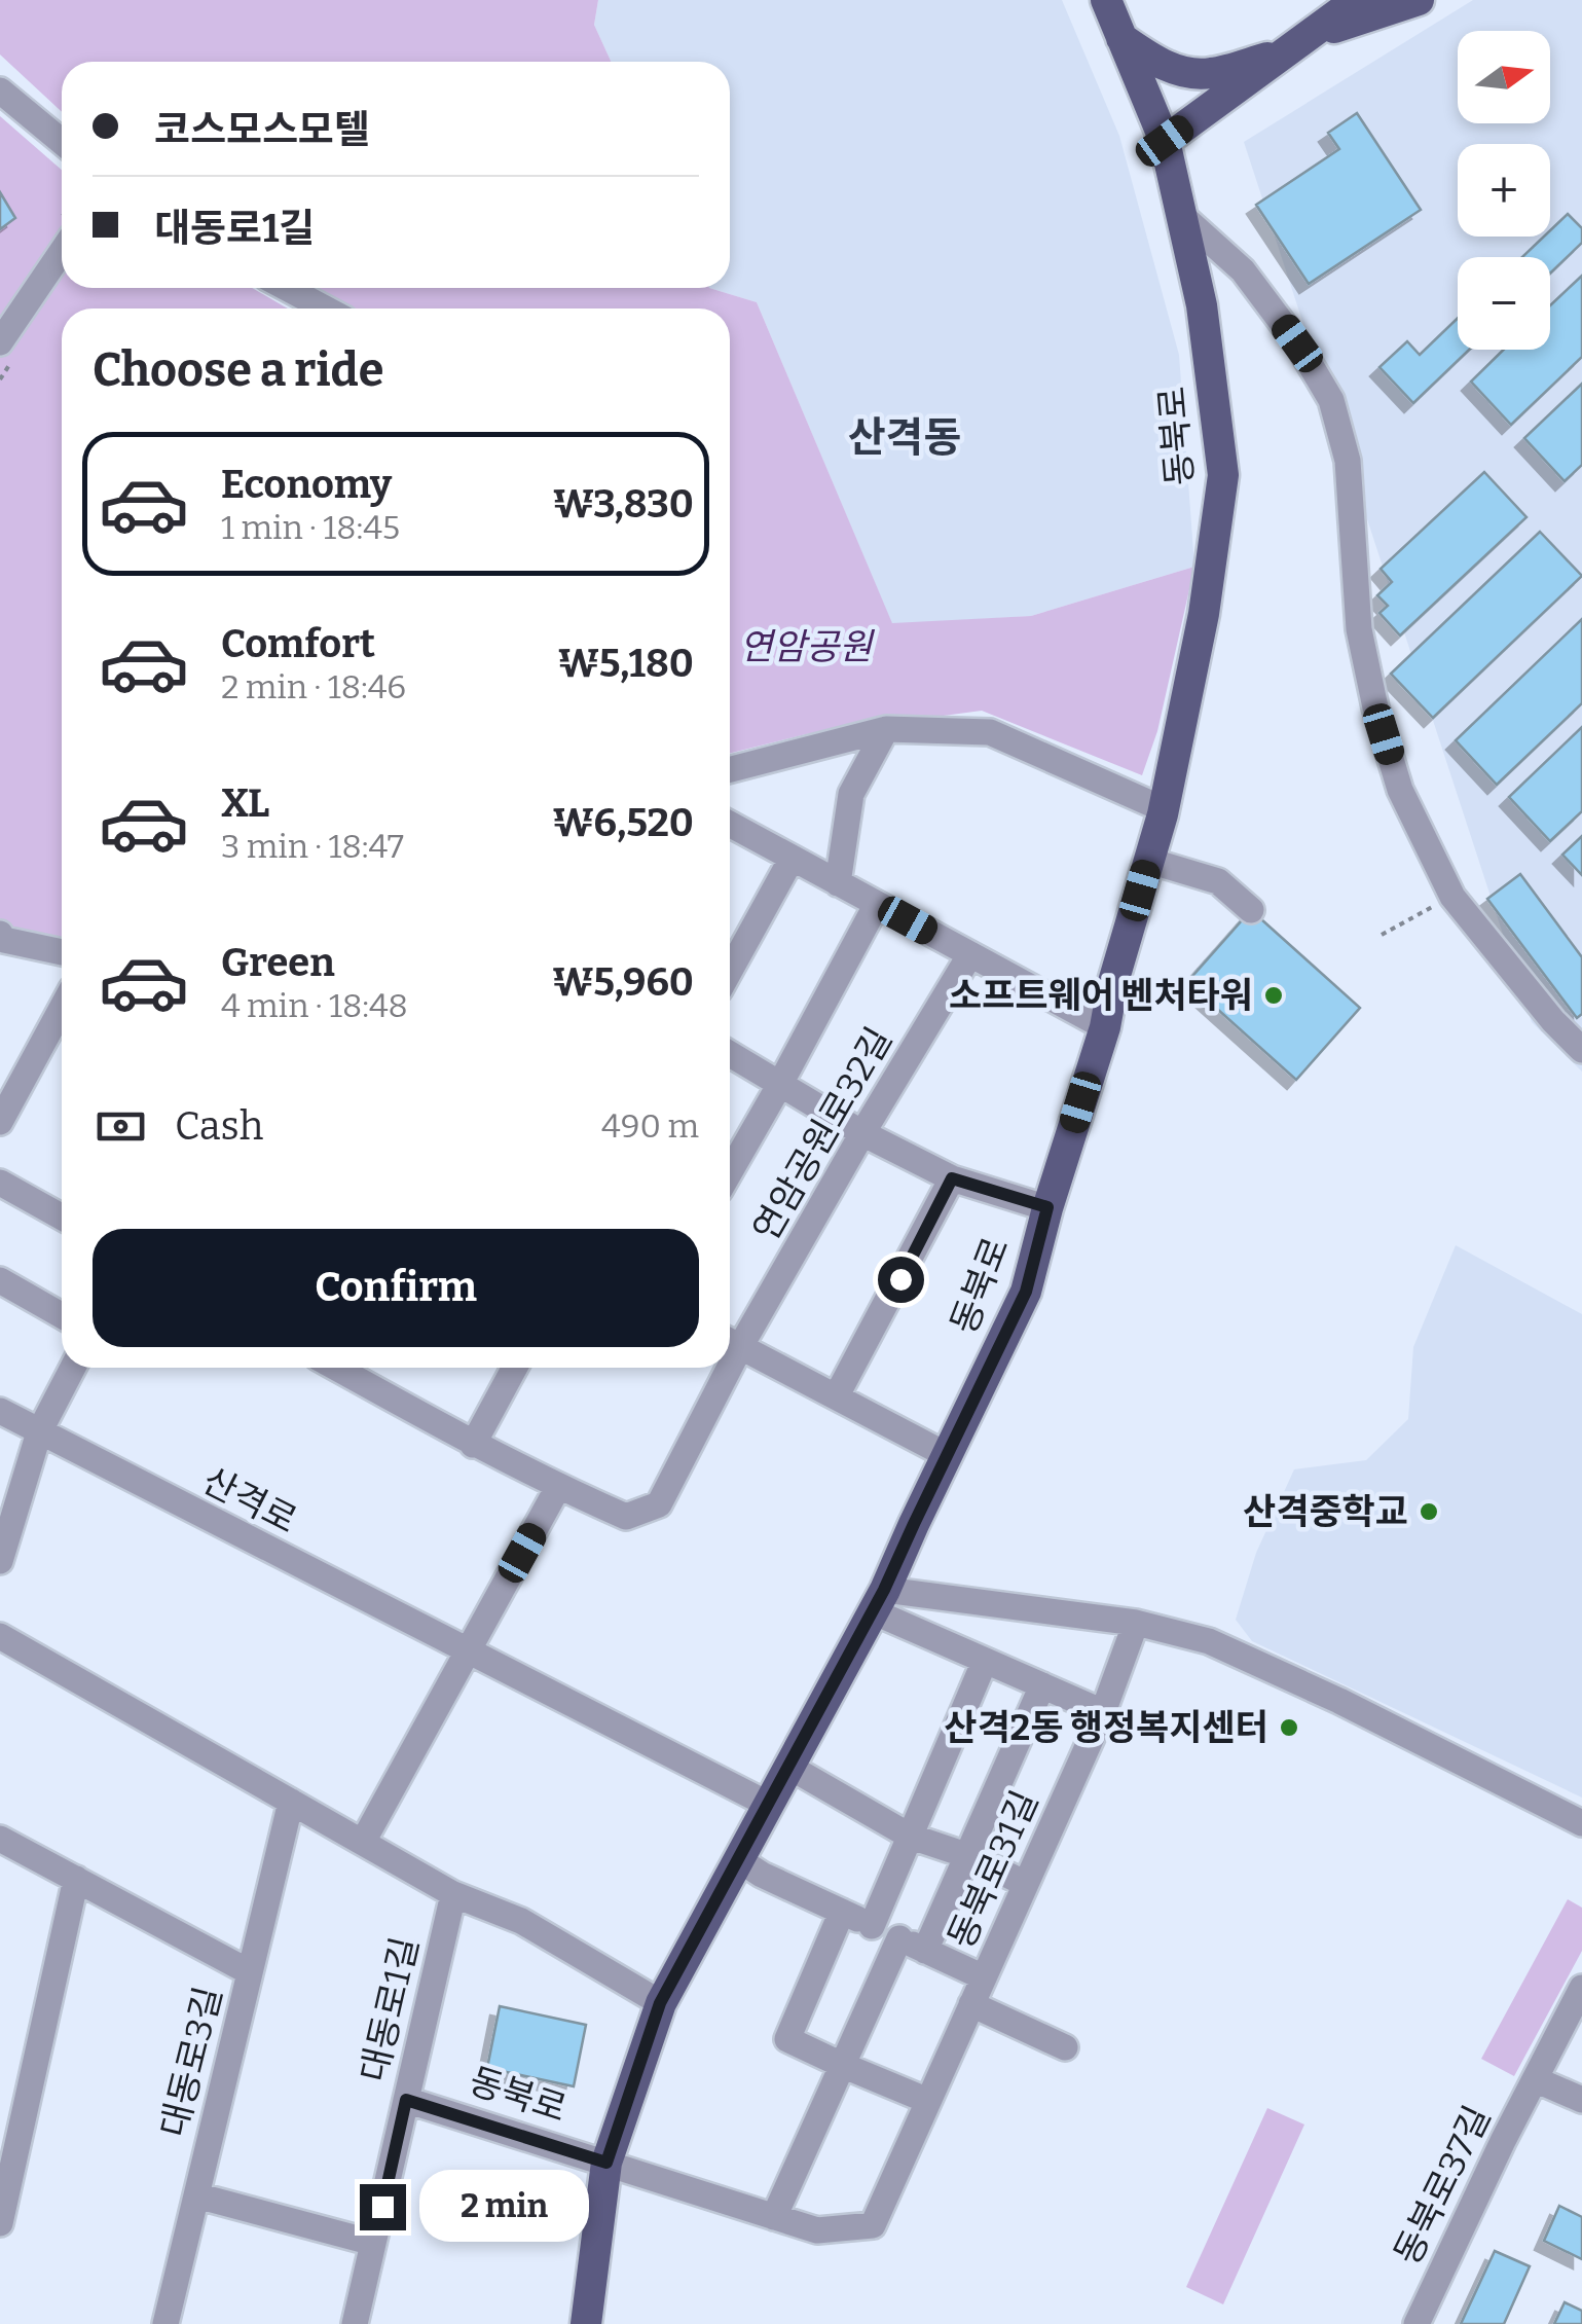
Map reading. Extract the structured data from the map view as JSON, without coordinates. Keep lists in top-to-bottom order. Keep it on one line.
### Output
{"streets":{"main road":["동북로"],"street":["연암공원로32길","산격로","동북로31길","대동로1길","대동로3길","동북로37길"]},"crossings":[["동북로","산격로"],["동북로","동북로31길"],["동북로","대동로1길"]],"districts":["산격동"],"parks":["연암공원"],"places":["소프트웨어 벤처타워","산격중학교","산격2동 행정복지센터"],"north":"right","page":{"map_buttons":["+","−"],"banner":["코스모스모텔","대동로1길"],"heading":"Choose a ride","list":[{"name":"Economy","note":"1 min · 18:45","value":"₩3,830"},{"name":"Comfort","note":"2 min · 18:46","value":"₩5,180"},{"name":"XL","note":"3 min · 18:47","value":"₩6,520"},{"name":"Green","note":"4 min · 18:48","value":"₩5,960"}],"pay":["Cash","490 m"],"buttons":"Confirm","bubble":"2 min"}}
